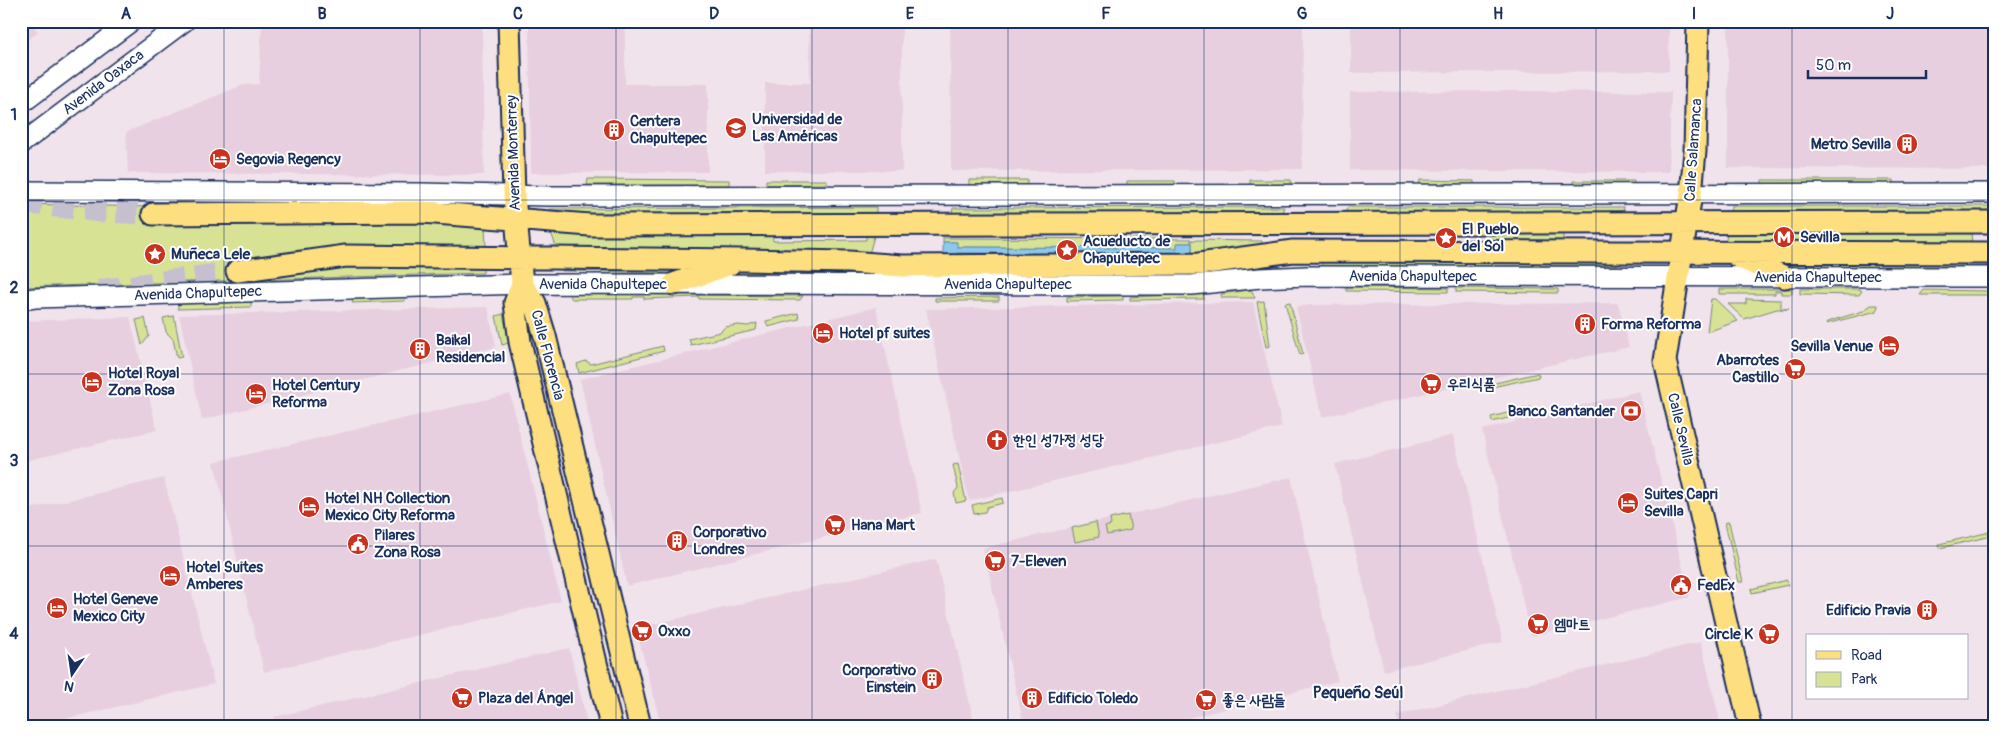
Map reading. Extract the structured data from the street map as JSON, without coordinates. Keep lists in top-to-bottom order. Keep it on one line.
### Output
{"streets":{"main road":["Avenida Oaxaca","Calle Salamanca","Avenida Monterrey","Avenida Chapultepec","Calle Florencia","Calle Sevilla"]},"crossings":[["Calle Salamanca","Avenida Chapultepec"],["Calle Salamanca","Calle Sevilla"],["Avenida Monterrey","Avenida Chapultepec"],["Avenida Monterrey","Calle Florencia"],["Avenida Chapultepec","Calle Florencia"],["Avenida Chapultepec","Calle Sevilla"]],"districts":["Pequeño Seúl"],"places":{"school or university":["Universidad de Las Américas"],"building":["Centera Chapultepec","Metro Sevilla","Forma Reforma","Baikal Residencial","Corporativo Londres","Edificio Pravia","Corporativo Einstein","Edificio Toledo"],"hotel":["Segovia Regency","Hotel pf suites","Sevilla Venue","Hotel Royal Zona Rosa","Hotel Century Reforma","Suites Capri Sevilla","Hotel NH Collection Mexico City Reforma","Hotel Suites Amberes","Hotel Geneve Mexico City"],"metro station":["Sevilla"],"place":["El Pueblo del Sol","Acueducto de Chapultepec","Muñeca Lele"],"supermarket":["Abarrotes Castillo","우리식품","Hana Mart","7-Eleven","엠마트","Oxxo","Circle K","Plaza del Ángel","좋은 사람들"],"bank":["Banco Santander"],"church":["한인 성가정 성당"],"public building":["Pilares Zona Rosa","FedEx"]},"legend":["Road","Park"],"scale_bar":"50 m","north":"bottom","grid":{"columns":["A","B","C","D","E","F","G","H","I","J"],"rows":["1","2","3","4"]}}
